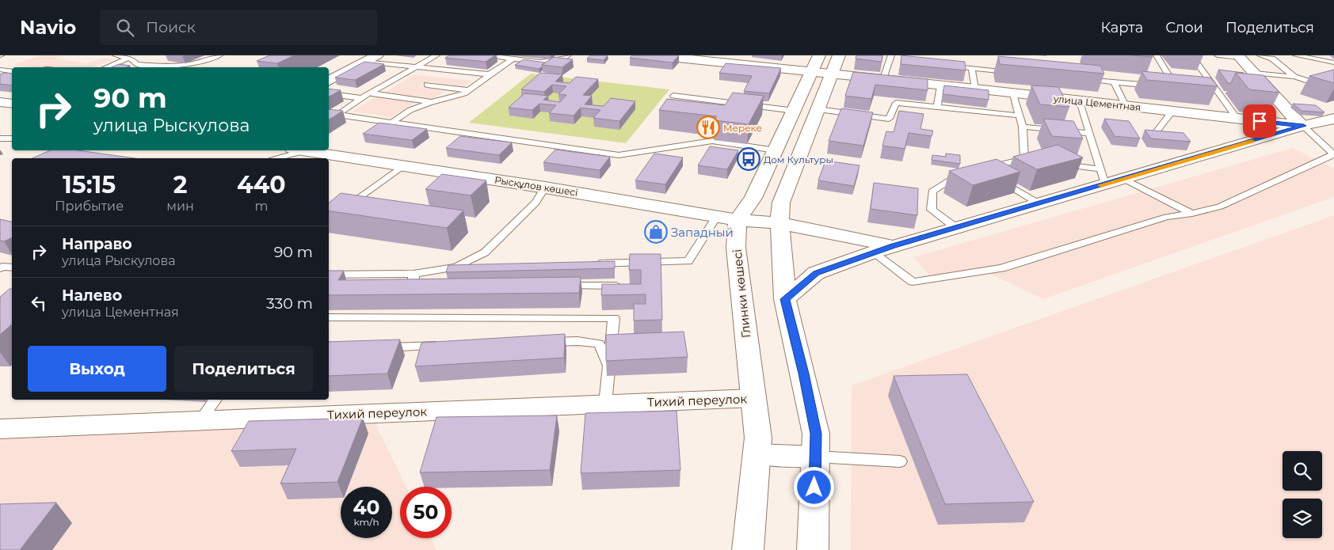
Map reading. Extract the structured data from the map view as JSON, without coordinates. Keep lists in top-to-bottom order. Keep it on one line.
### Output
{"streets":{"street":["улица Цементная","Рысқұлов көшесі","Глинки көшесі","Тихий переулок"]},"crossings":[["Рысқұлов көшесі","Глинки көшесі"],["Глинки көшесі","Тихий переулок"]],"places":{"restaurant":["Мереке"],"bus stop":["Дом Культуры"],"shop":["Западный"]},"page":{"header":"Navio","search":"Поиск","nav":["Карта","Слои","Поделиться"],"turn":["90 m","улица Рыскулова"],"eta":["15:15","Прибытие","2","мин","440","m"],"list":[{"name":"Направо","note":"улица Рыскулова","value":"90 m"},{"name":"Налево","note":"улица Цементная","value":"330 m"}],"buttons":["Выход","Поделиться"],"speed":"40 km/h","limit":"50"}}
